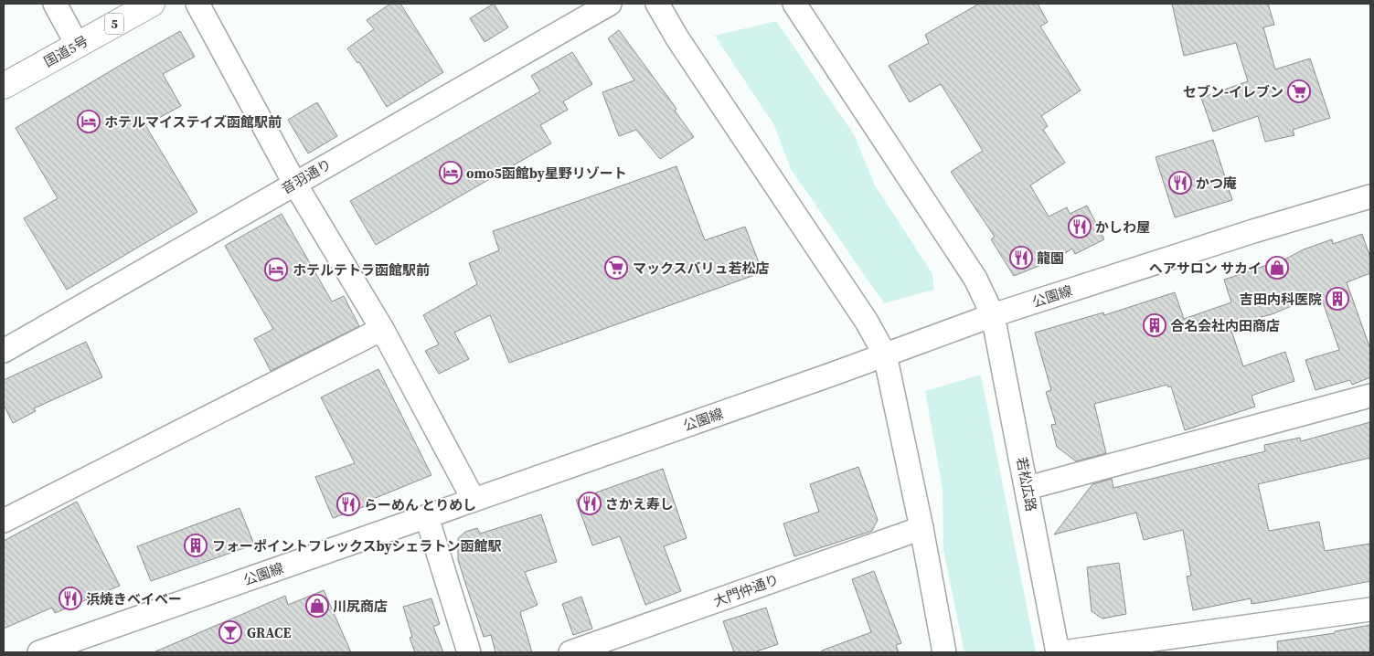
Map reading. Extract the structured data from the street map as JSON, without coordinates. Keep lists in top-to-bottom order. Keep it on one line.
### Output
{"streets":{"highway":["5","国道5号"],"street":["音羽通り","公園線","若松広路","大門仲通り"]},"crossings":[["公園線","若松広路"]],"places":{"supermarket":["セブン-イレブン","マックスバリュ若松店"],"hotel":["ホテルマイステイズ函館駅前","omo5函館by星野リゾート","ホテルテトラ函館駅前"],"restaurant":["かつ庵","かしわ屋","龍園","さかえ寿し","らーめん とりめし","浜焼きベイベー"],"shop":["ヘアサロン サカイ","川尻商店"],"building":["吉田内科医院","合名会社内田商店","フォーポイントフレックスbyシェラトン函館駅"],"bar":["GRACE"]}}
